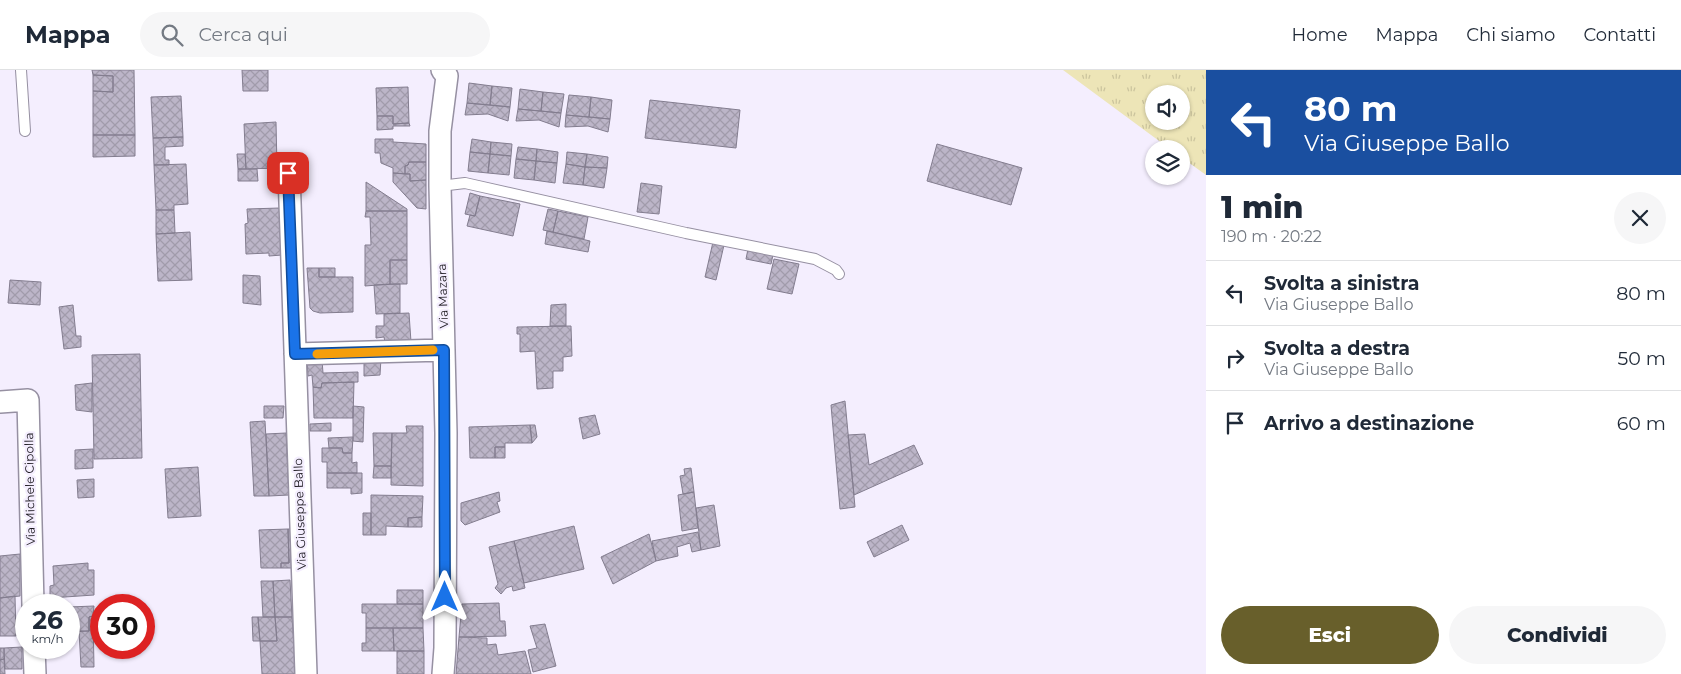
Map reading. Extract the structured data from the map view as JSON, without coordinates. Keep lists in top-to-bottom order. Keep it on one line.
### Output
{"streets":{"street":["Via Mazara","Via Michele Cipolla","Via Giuseppe Ballo"]},"page":{"header":"Mappa","search":"Cerca qui","nav":["Home","Mappa","Chi siamo","Contatti"],"turn":["80 m","Via Giuseppe Ballo"],"heading":["1 min","190 m · 20:22"],"list":[{"name":"Svolta a sinistra","note":"Via Giuseppe Ballo","value":"80 m"},{"name":"Svolta a destra","note":"Via Giuseppe Ballo","value":"50 m"},{"name":"Arrivo a destinazione","value":"60 m"}],"speed":"26 km/h","limit":"30","buttons":["Esci","Condividi"]}}
